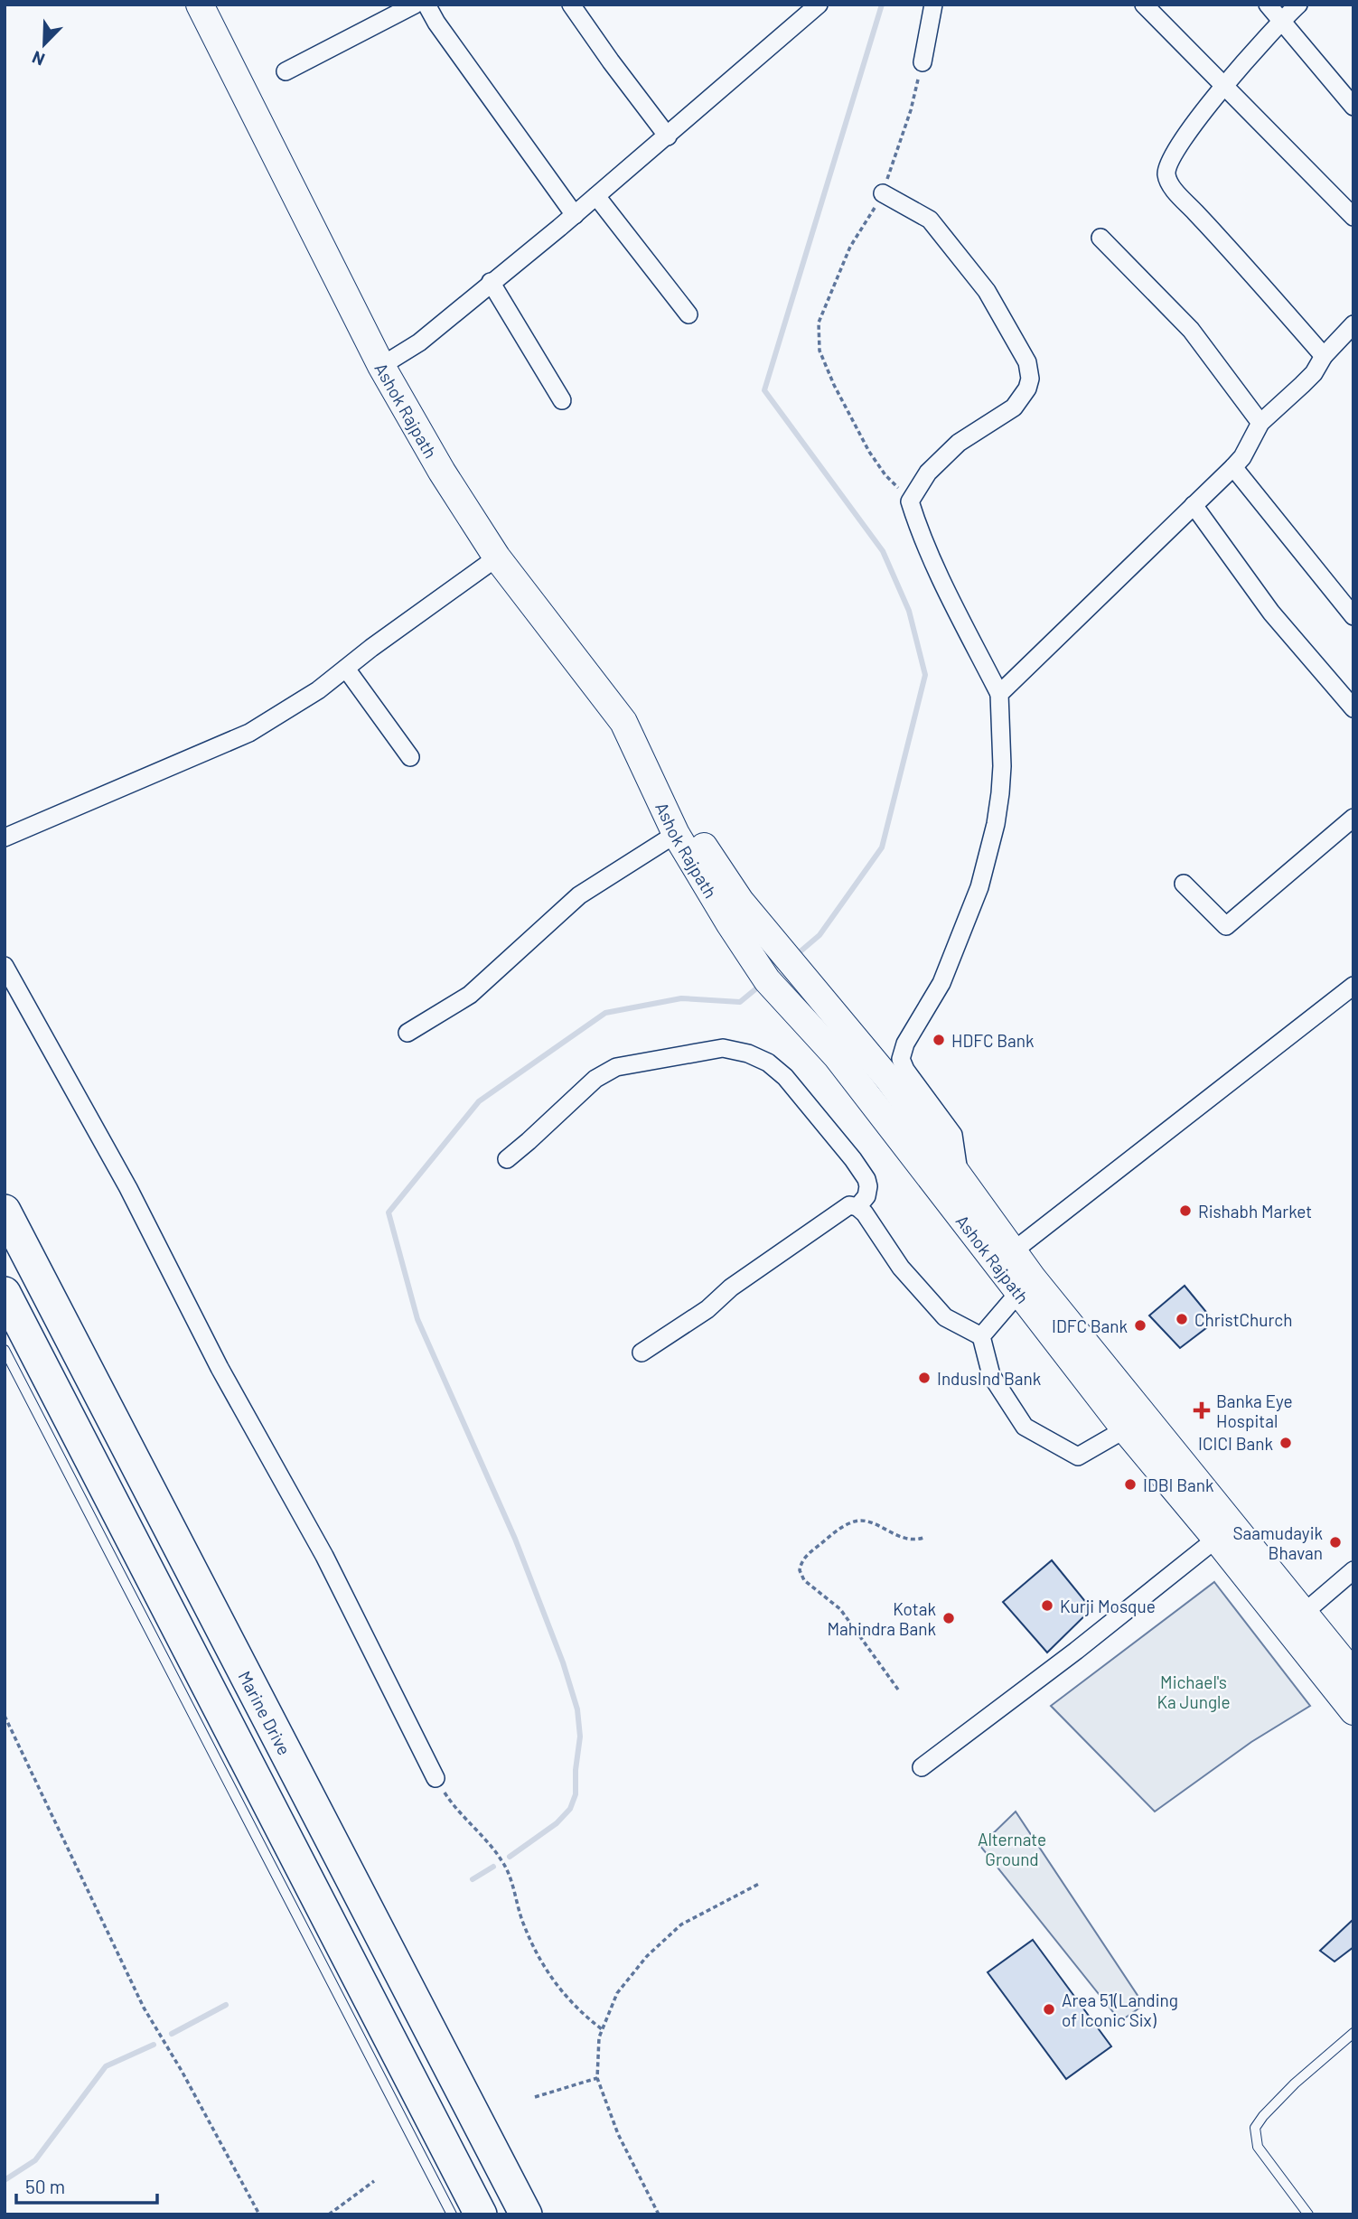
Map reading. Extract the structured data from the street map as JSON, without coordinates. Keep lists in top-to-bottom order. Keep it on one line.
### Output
{"streets":{"highway":["Marine Drive"],"main road":["Ashok Rajpath"]},"parks":["Michael's Ka Jungle","Alternate Ground"],"places":{"other":["HDFC Bank","Rishabh Market","ChristChurch","IDFC Bank","IndusInd Bank","ICICI Bank","IDBI Bank","Saamudayik Bhavan","Kurji Mosque","Kotak Mahindra Bank","Area 51(Landing of Iconic Six)"],"health":["Banka Eye Hospital"]},"scale_bar":"50 m","north":"bottom left"}
